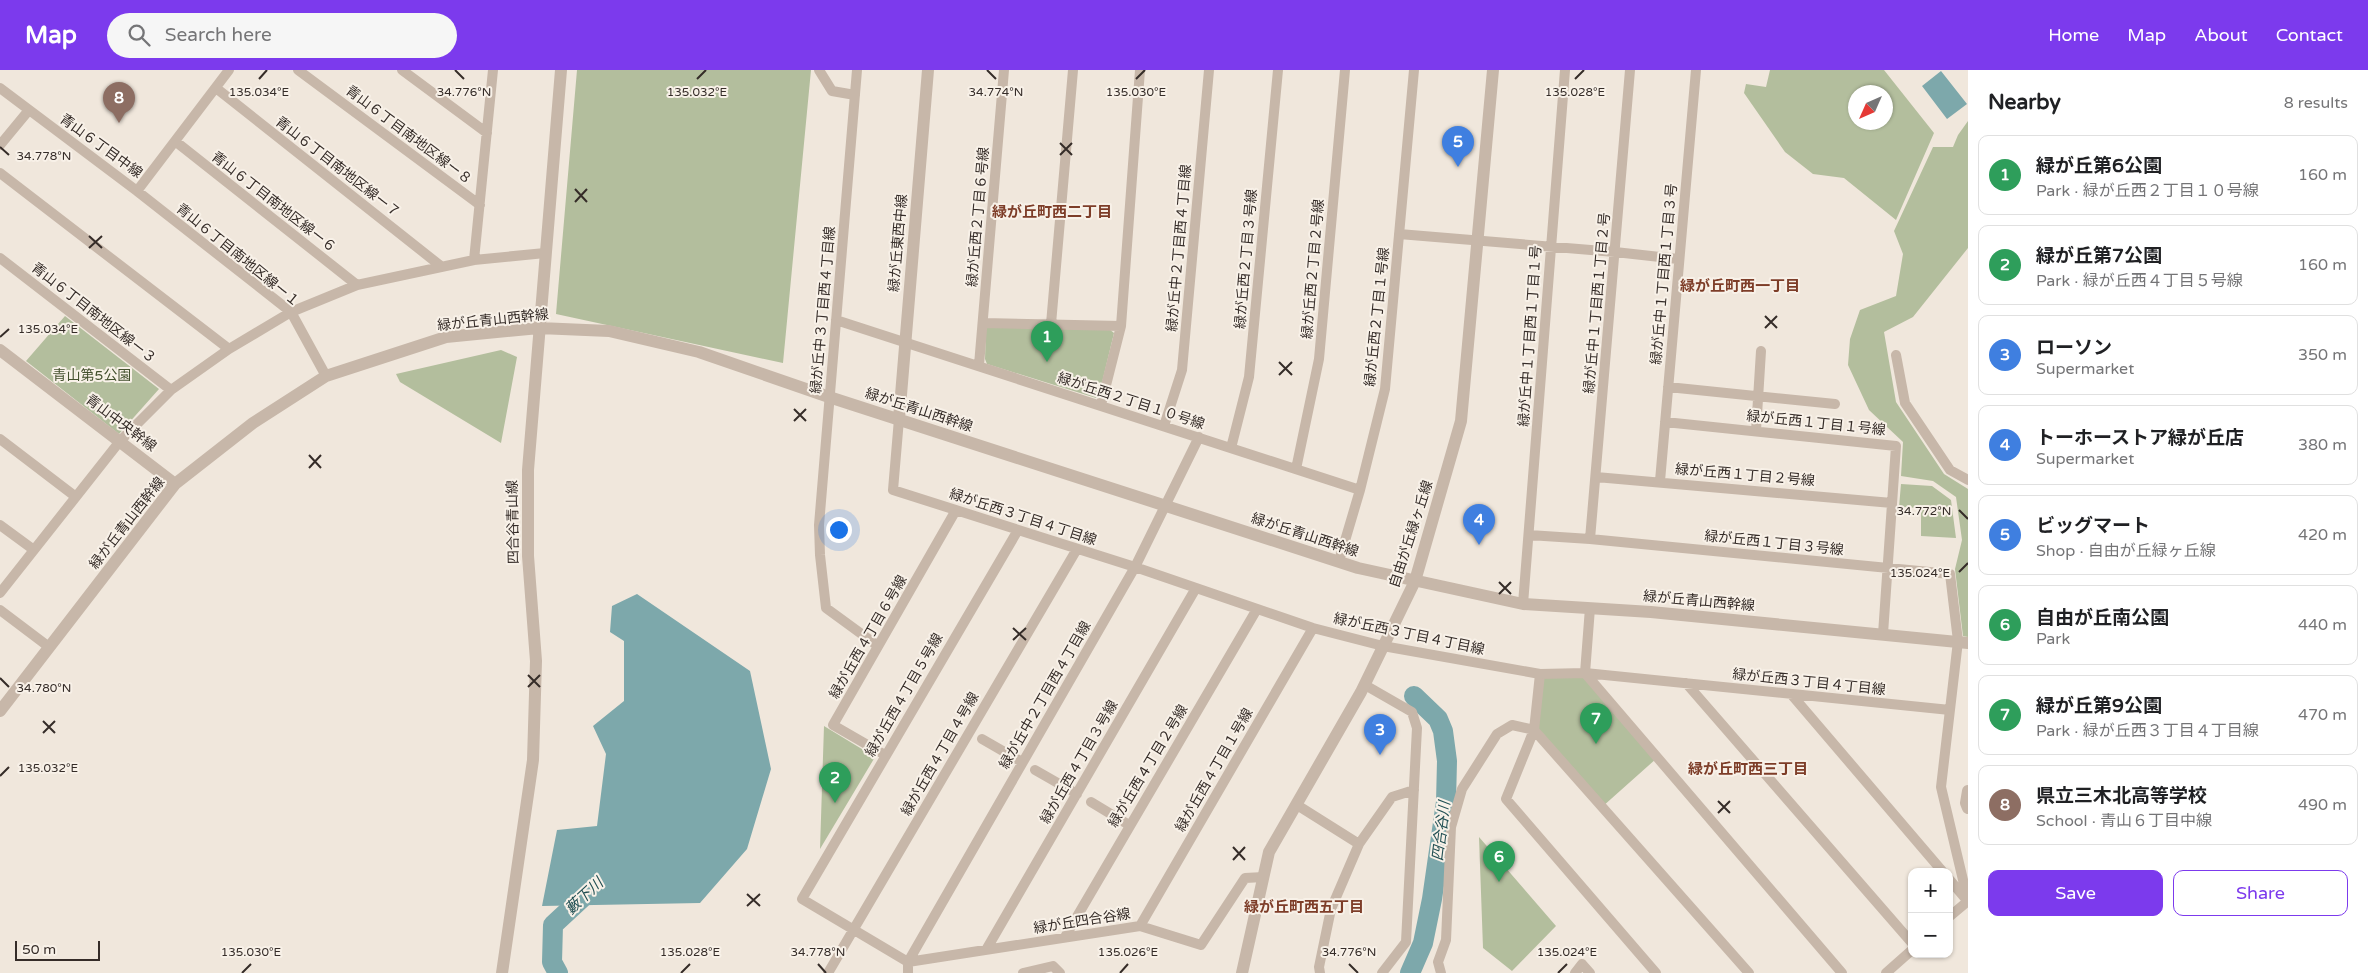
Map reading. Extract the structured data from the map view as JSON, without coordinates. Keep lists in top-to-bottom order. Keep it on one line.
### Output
{"streets":{"street":["青山６丁目南地区線ー８","青山６丁目中線","青山６丁目南地区線ー７","青山６丁目南地区線ー６","緑が丘西２丁目６号線","緑が丘東西中線","緑が丘中２丁目西４丁目線","青山６丁目南地区線ー１","緑が丘西２丁目３号線","緑が丘西２丁目２号線","緑が丘中１丁目西１丁目３号","緑が丘中１丁目西１丁目２号","緑が丘中３丁目西４丁目線","青山６丁目南地区線ー３","緑が丘西２丁目１号線","緑が丘青山西幹線","緑が丘中１丁目西１丁目１号","緑が丘西２丁目１０号線","青山中央幹線","緑が丘西１丁目１号線","緑が丘西１丁目２号線","緑が丘西３丁目４丁目線","四合谷青山線","自由が丘緑ヶ丘線","緑が丘西１丁目３号線","緑が丘西４丁目６号線","緑が丘西４丁目５号線","緑が丘西４丁目４号線","緑が丘西４丁目３号線","緑が丘西４丁目２号線","緑が丘西４丁目１号線","緑が丘四合谷線"]},"crossings":[["青山６丁目中線","青山６丁目南地区線ー７"],["青山６丁目中線","青山６丁目南地区線ー６"],["青山６丁目中線","青山６丁目南地区線ー１"],["緑が丘西２丁目６号線","緑が丘西２丁目１０号線"],["緑が丘東西中線","緑が丘青山西幹線"],["緑が丘東西中線","緑が丘西２丁目１０号線"],["緑が丘東西中線","緑が丘西３丁目４丁目線"],["緑が丘中２丁目西４丁目線","緑が丘青山西幹線"],["緑が丘中２丁目西４丁目線","緑が丘西２丁目１０号線"],["緑が丘中２丁目西４丁目線","緑が丘西３丁目４丁目線"],["緑が丘中２丁目西４丁目線","緑が丘西４丁目５号線"],["緑が丘中２丁目西４丁目線","緑が丘四合谷線"],["青山６丁目南地区線ー１","緑が丘青山西幹線"],["緑が丘西２丁目３号線","緑が丘西２丁目１０号線"],["緑が丘西２丁目２号線","緑が丘西２丁目１０号線"],["緑が丘中１丁目西１丁目３号","緑が丘西１丁目１号線"],["緑が丘中１丁目西１丁目３号","緑が丘西１丁目２号線"],["緑が丘中１丁目西１丁目２号","緑が丘西１丁目２号線"],["緑が丘中１丁目西１丁目２号","緑が丘西１丁目３号線"],["緑が丘中３丁目西４丁目線","緑が丘青山西幹線"],["緑が丘中３丁目西４丁目線","緑が丘西２丁目１０号線"],["緑が丘中３丁目西４丁目線","緑が丘西４丁目６号線"],["緑が丘西２丁目１号線","緑が丘青山西幹線"],["緑が丘西２丁目１号線","緑が丘西２丁目１０号線"],["緑が丘青山西幹線","緑が丘中１丁目西１丁目１号"],["緑が丘青山西幹線","青山中央幹線"],["緑が丘青山西幹線","緑が丘西１丁目１号線"],["緑が丘青山西幹線","緑が丘西３丁目４丁目線"],["緑が丘青山西幹線","四合谷青山線"],["緑が丘青山西幹線","自由が丘緑ヶ丘線"],["緑が丘青山西幹線","緑が丘西１丁目３号線"],["緑が丘中１丁目西１丁目１号","緑が丘西１丁目３号線"],["緑が丘西１丁目１号線","緑が丘西１丁目２号線"],["緑が丘西１丁目１号線","緑が丘西１丁目３号線"],["緑が丘西３丁目４丁目線","自由が丘緑ヶ丘線"],["緑が丘西３丁目４丁目線","緑が丘西４丁目６号線"],["緑が丘西３丁目４丁目線","緑が丘西４丁目５号線"],["緑が丘西３丁目４丁目線","緑が丘西４丁目４号線"],["緑が丘西３丁目４丁目線","緑が丘西４丁目３号線"],["緑が丘西３丁目４丁目線","緑が丘西４丁目２号線"],["緑が丘西３丁目４丁目線","緑が丘西４丁目１号線"],["自由が丘緑ヶ丘線","緑が丘四合谷線"],["緑が丘西４丁目６号線","緑が丘西４丁目５号線"],["緑が丘西４丁目５号線","緑が丘西４丁目４号線"],["緑が丘西４丁目５号線","緑が丘四合谷線"],["緑が丘西４丁目３号線","緑が丘四合谷線"],["緑が丘西４丁目２号線","緑が丘四合谷線"],["緑が丘西４丁目１号線","緑が丘四合谷線"]],"districts":["緑が丘町西二丁目","緑が丘町西一丁目","緑が丘町西三丁目","緑が丘町西五丁目"],"water":["四合谷川","藪下川"],"parks":["青山第5公園"],"scale_bar":"50 m","north":"bottom left","page":{"header":"Map","search":"Search here","nav":["Home","Map","About","Contact"],"heading":["Nearby","8 results"],"pins":["8","5","1","4","7","3","2","6"],"list":[{"mark":"1","name":"緑が丘第6公園","note":"Park · 緑が丘西２丁目１０号線","value":"160 m"},{"mark":"2","name":"緑が丘第7公園","note":"Park · 緑が丘西４丁目５号線","value":"160 m"},{"mark":"3","name":"ローソン","note":"Supermarket","value":"350 m"},{"mark":"4","name":"トーホーストア緑が丘店","note":"Supermarket","value":"380 m"},{"mark":"5","name":"ビッグマート","note":"Shop · 自由が丘緑ヶ丘線","value":"420 m"},{"mark":"6","name":"自由が丘南公園","note":"Park","value":"440 m"},{"mark":"7","name":"緑が丘第9公園","note":"Park · 緑が丘西３丁目４丁目線","value":"470 m"},{"mark":"8","name":"県立三木北高等学校","note":"School · 青山６丁目中線","value":"490 m"}],"buttons":["Save","Share"],"map_buttons":["+","−"],"scale":"50 m"},"coordinates":["135.034°E","34.776°N","135.032°E","34.774°N","135.030°E","135.028°E","34.778°N","34.772°N","135.024°E","34.780°N","135.026°E"]}
